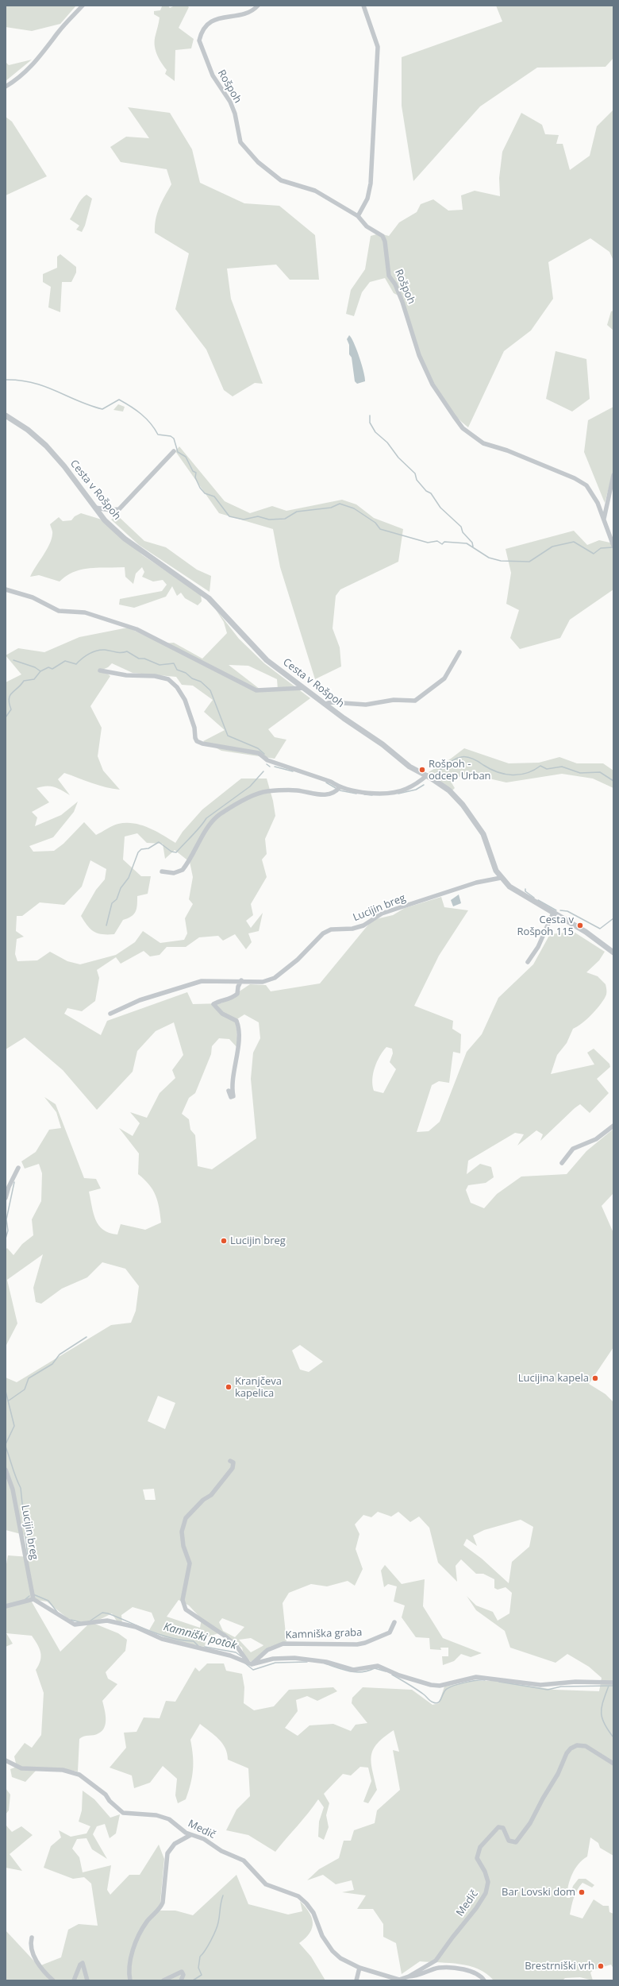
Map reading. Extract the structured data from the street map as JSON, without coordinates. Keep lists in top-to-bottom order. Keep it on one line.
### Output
{"streets":{"street":["Rošpoh","Cesta v Rošpoh","Lucijin breg","Kamniška graba","Medič"]},"crossings":[["Cesta v Rošpoh","Lucijin breg"]],"water":["Kamniški potok"],"places":["Rošpoh - odcep Urban","Cesta v Rošpoh 115","Lucijin breg","Lucijina kapela","Kranjčeva kapelica","Bar Lovski dom","Brestrniški vrh"]}
